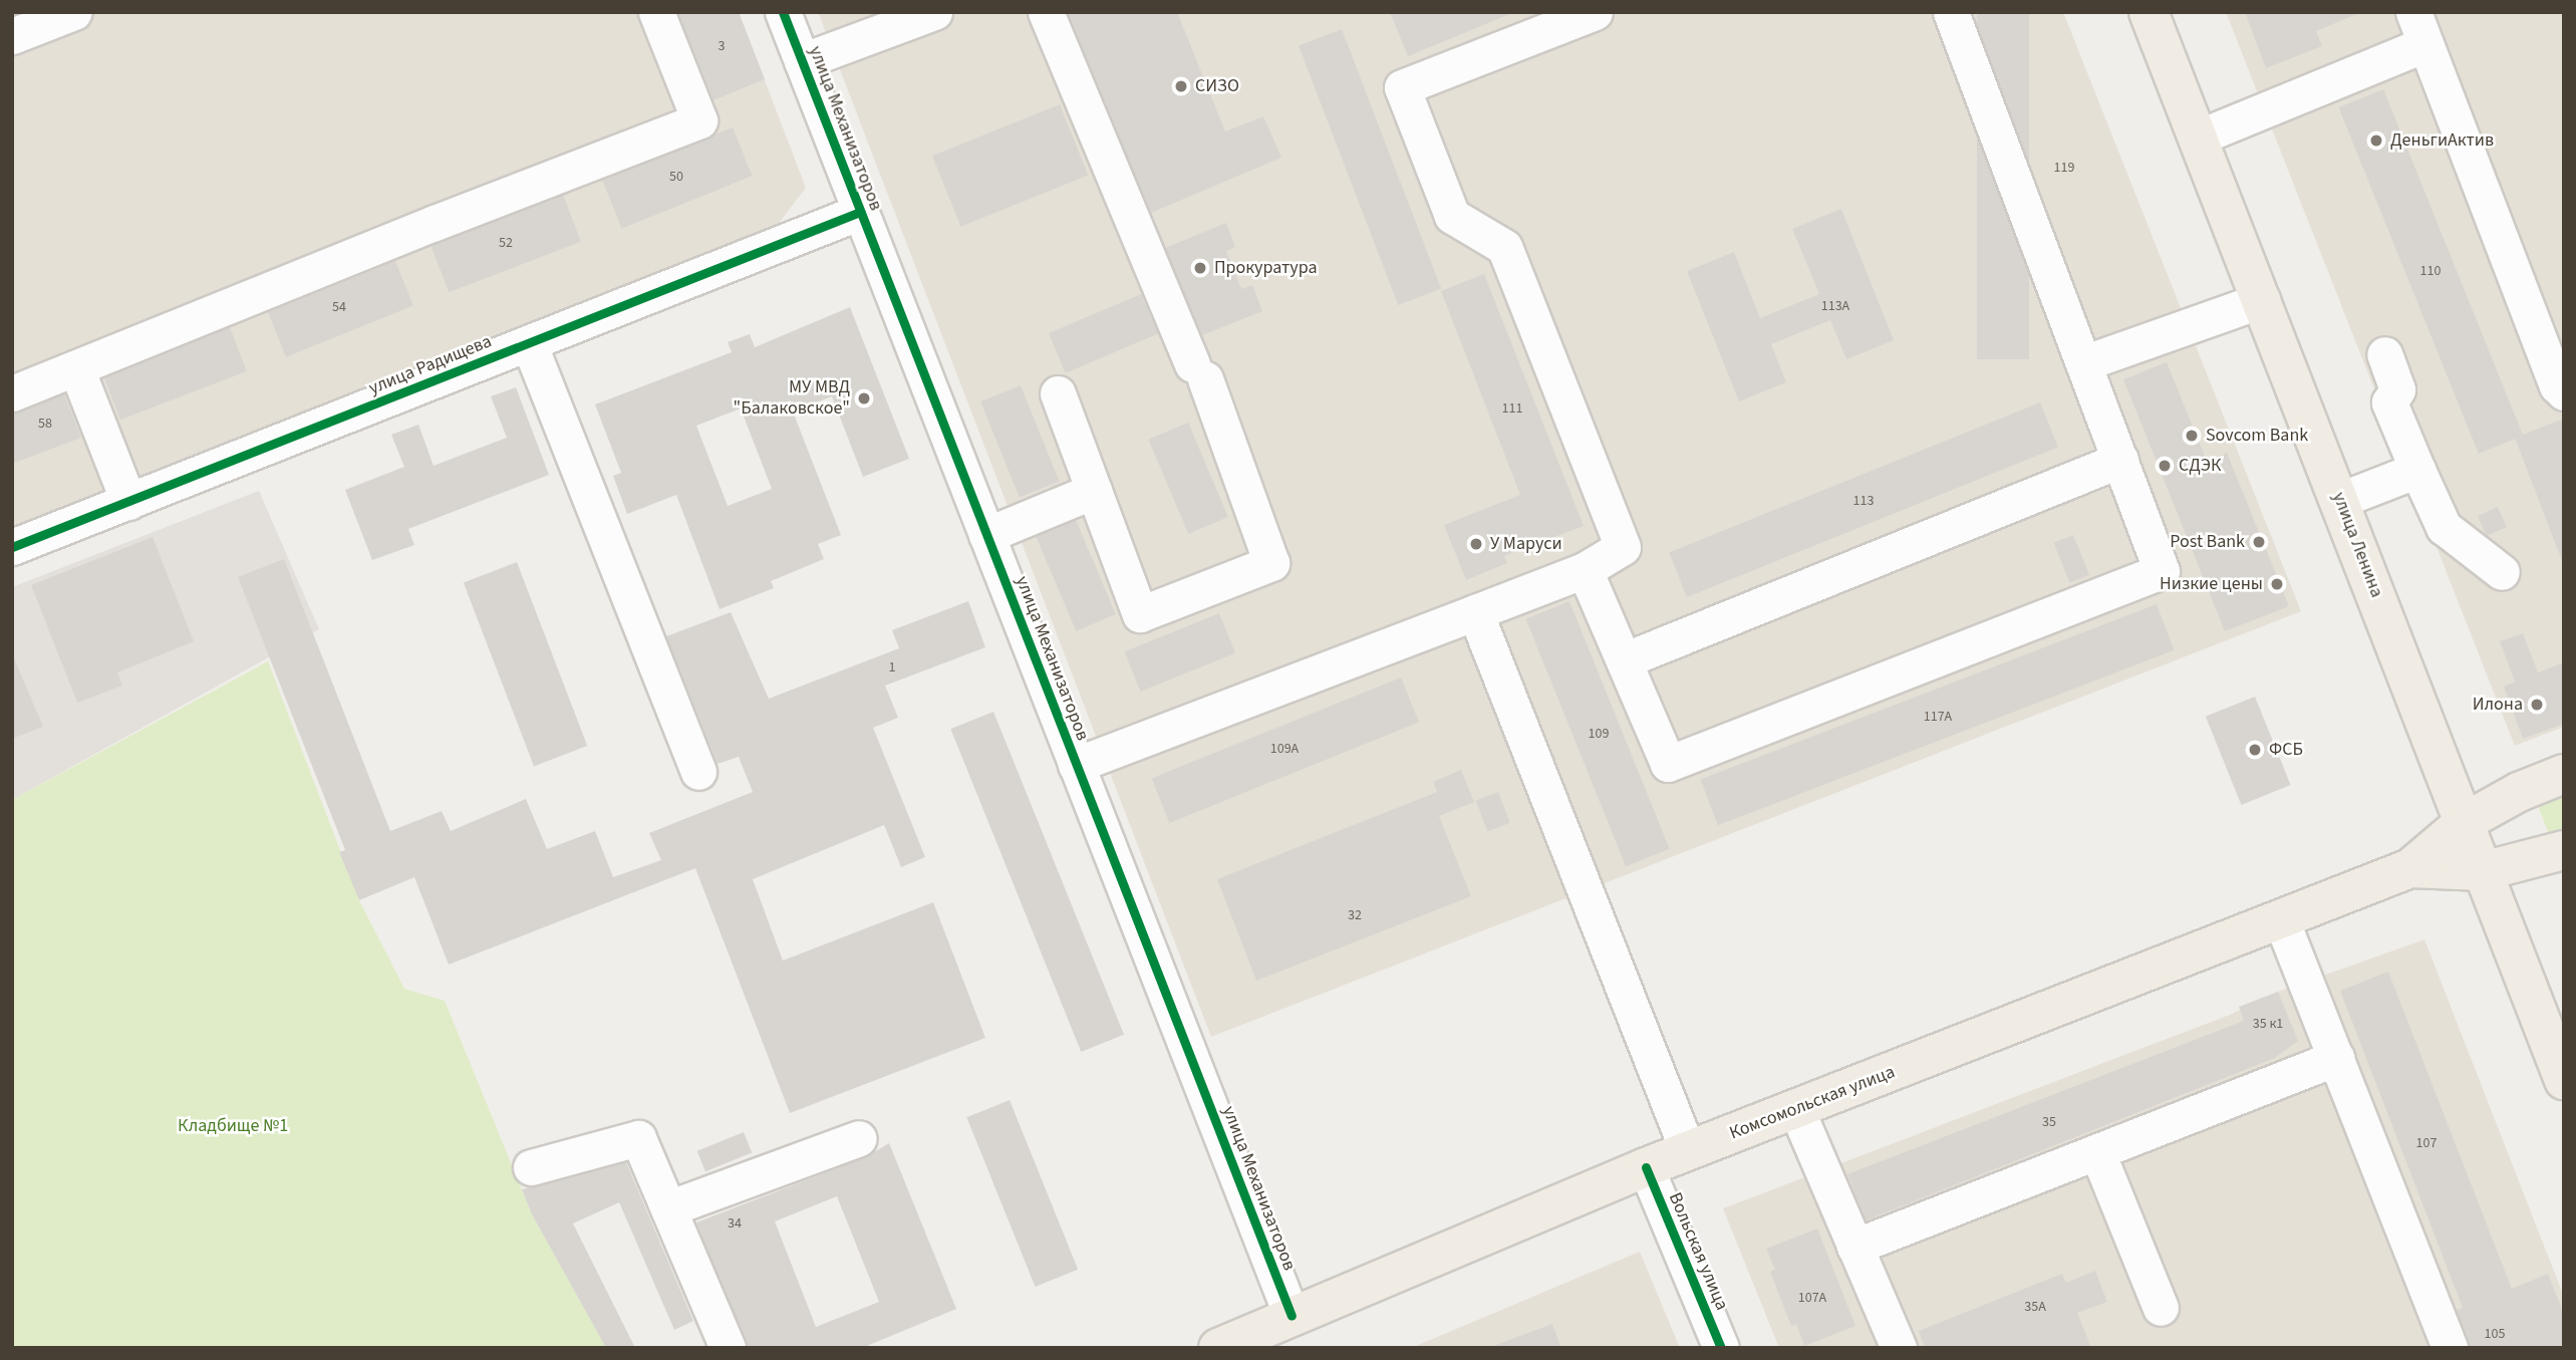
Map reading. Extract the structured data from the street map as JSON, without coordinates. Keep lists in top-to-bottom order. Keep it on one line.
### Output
{"streets":{"main road":["улица Ленина","Комсомольская улица"],"street":["улица Механизаторов","улица Радищева","Вольская улица"]},"crossings":[["улица Механизаторов","улица Радищева"],["улица Механизаторов","Комсомольская улица"],["улица Ленина","Комсомольская улица"],["Комсомольская улица","Вольская улица"]],"parks":["Кладбище №1"],"places":["СИЗО","ДеньгиАктив","Прокуратура","МУ МВД \"Балаковское\"","Sovcom Bank","СДЭК","Post Bank","У Маруси","Низкие цены","Илона","ФСБ"],"house_numbers":["3","119","50","52","110","113А","54","111","58","113","1","117А","109","109А","32","35 к1","35","107","34","107А","35А","105"]}
